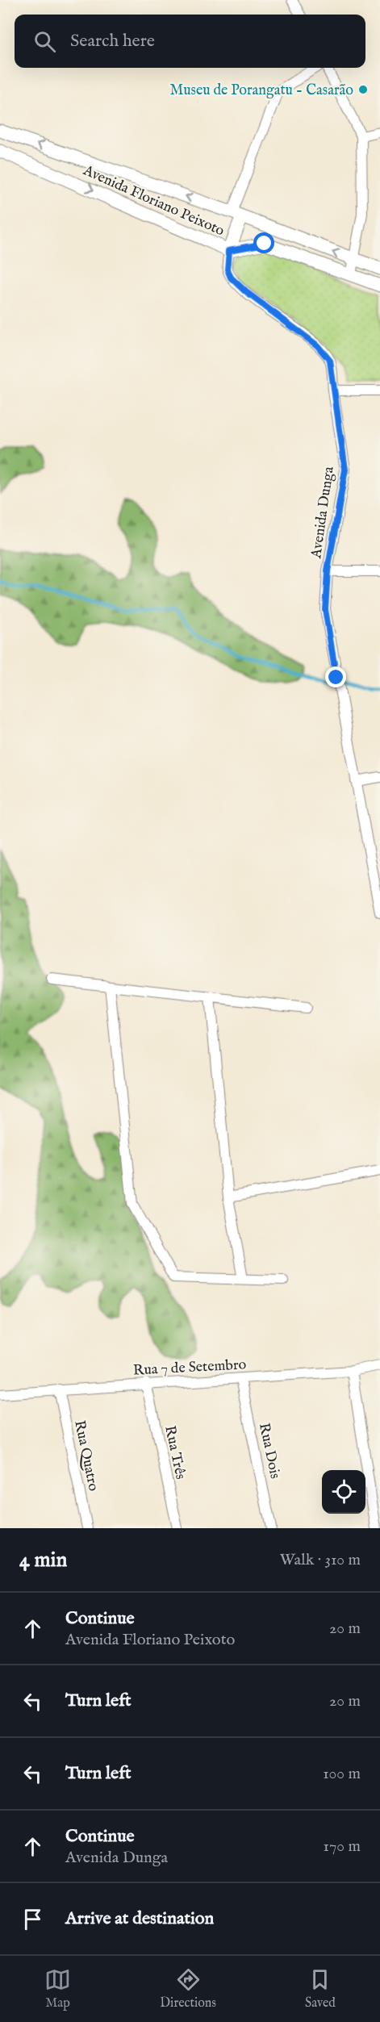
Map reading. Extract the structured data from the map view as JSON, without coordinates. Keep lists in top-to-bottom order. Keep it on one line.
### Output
{"streets":{"street":["Avenida Floriano Peixoto","Avenida Dunga","Rua 7 de Setembro","Rua Dois","Rua Três","Rua Quatro"]},"crossings":[["Avenida Floriano Peixoto","Avenida Dunga"],["Rua 7 de Setembro","Rua Dois"],["Rua 7 de Setembro","Rua Três"],["Rua 7 de Setembro","Rua Quatro"]],"places":["Museu de Porangatu - Casarão"],"page":{"search":"Search here","heading":["4 min","Walk · 310 m"],"list":[["Continue","Avenida Floriano Peixoto","20 m"],["Turn left","20 m"],["Turn left","100 m"],["Continue","Avenida Dunga","170 m"],"Arrive at destination"],"nav":["Map","Directions","Saved"]}}
